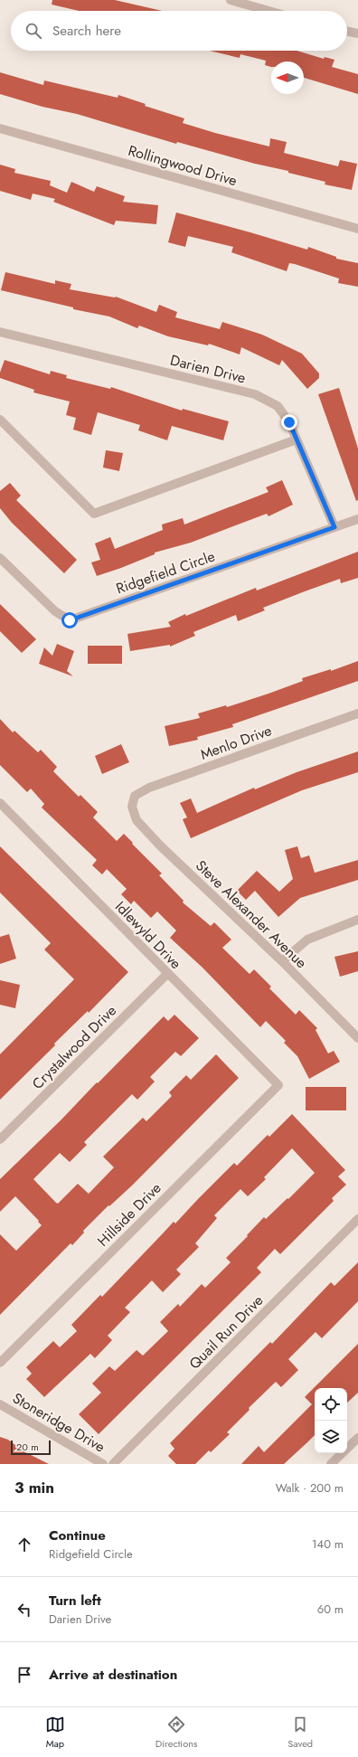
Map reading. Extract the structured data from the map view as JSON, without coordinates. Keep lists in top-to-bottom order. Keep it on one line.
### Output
{"streets":{"street":["Rollingwood Drive","Darien Drive","Ridgefield Circle","Menlo Drive","Steve Alexander Avenue","Idlewyld Drive","Crystalwood Drive","Hillside Drive","Quail Run Drive","Stoneridge Drive"]},"crossings":[["Darien Drive","Ridgefield Circle"],["Menlo Drive","Steve Alexander Avenue"],["Idlewyld Drive","Crystalwood Drive"],["Idlewyld Drive","Hillside Drive"]],"scale_bar":"20 m","north":"left","page":{"search":"Search here","scale":"20 m","heading":["3 min","Walk · 200 m"],"list":[["Continue","Ridgefield Circle","140 m"],["Turn left","Darien Drive","60 m"],"Arrive at destination"],"nav":["Map","Directions","Saved"]}}
